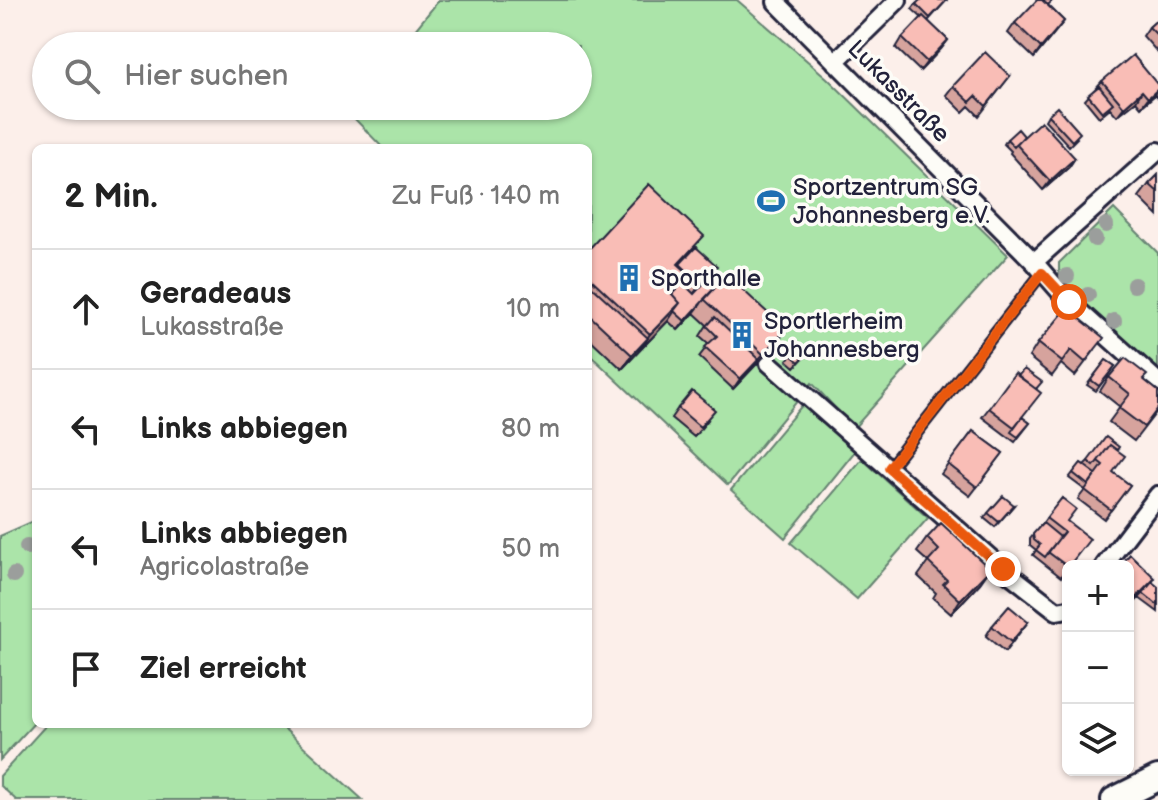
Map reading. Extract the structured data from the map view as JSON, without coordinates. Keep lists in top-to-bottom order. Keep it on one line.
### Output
{"streets":{"street":["Lukasstraße"]},"places":{"sports":["Sportzentrum SG Johannesberg e.V."],"building":["Sporthalle","Sportlerheim Johannesberg"]},"page":{"search":"Hier suchen","heading":["2 Min.","Zu Fuß · 140 m"],"list":[["Geradeaus","Lukasstraße","10 m"],["Links abbiegen","80 m"],["Links abbiegen","Agricolastraße","50 m"],"Ziel erreicht"],"map_buttons":["+","−"]}}
